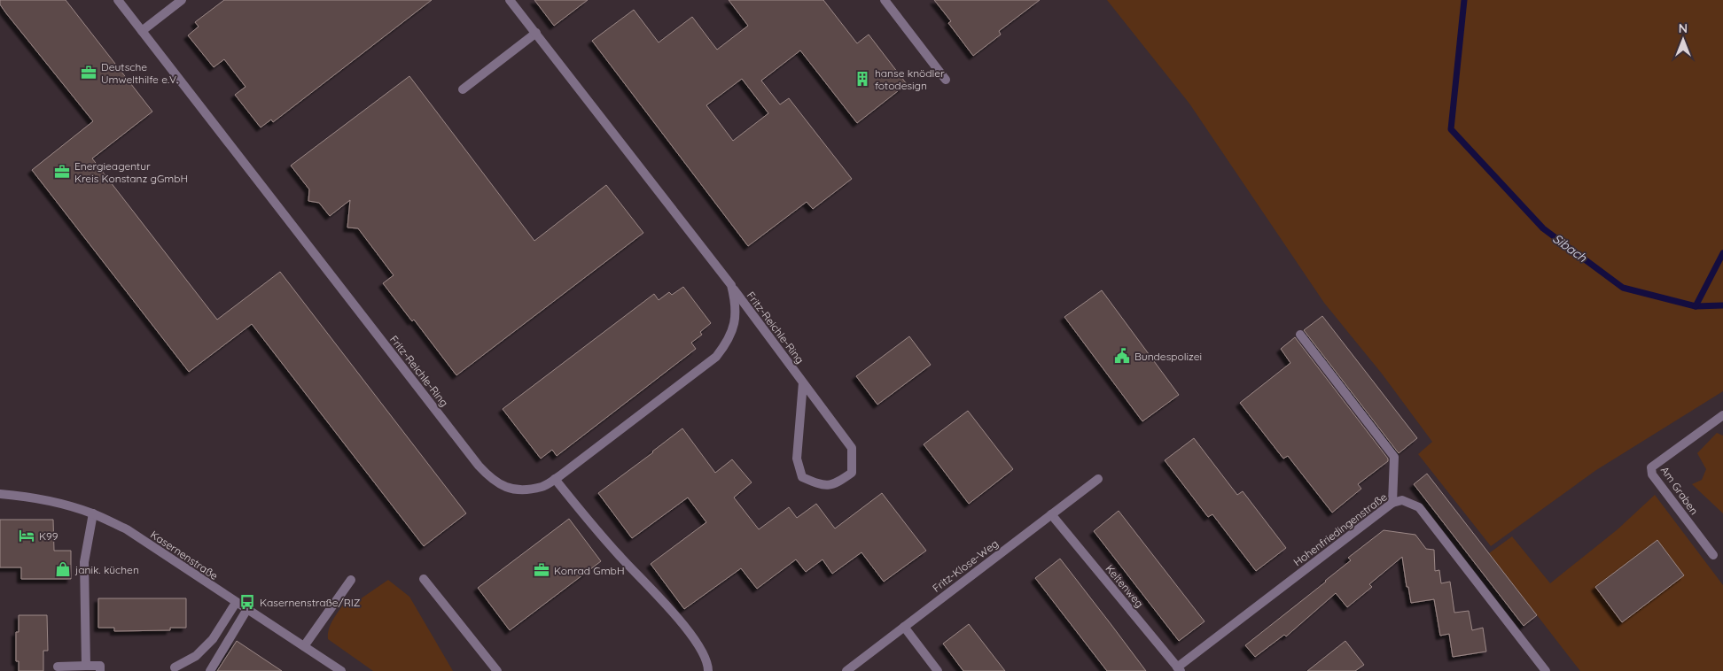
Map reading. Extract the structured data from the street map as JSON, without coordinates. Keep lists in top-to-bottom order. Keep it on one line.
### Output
{"streets":{"street":["Fritz-Reichle-Ring","Am Graben","Hohenfriedingenstraße","Kasernenstraße","Fritz-Klose-Weg","Keltenweg"]},"crossings":[["Hohenfriedingenstraße","Keltenweg"],["Fritz-Klose-Weg","Keltenweg"]],"water":["Sibach"],"places":{"office":["Deutsche Umwelthilfe e.V.","Energieagentur Kreis Konstanz gGmbH","Konrad GmbH"],"building":["hanse knödler fotodesign"],"public building":["Bundespolizei"],"hotel":["K99"],"shop":["janik. küchen"],"bus stop":["Kasernenstraße/RIZ"]},"north":"top"}
